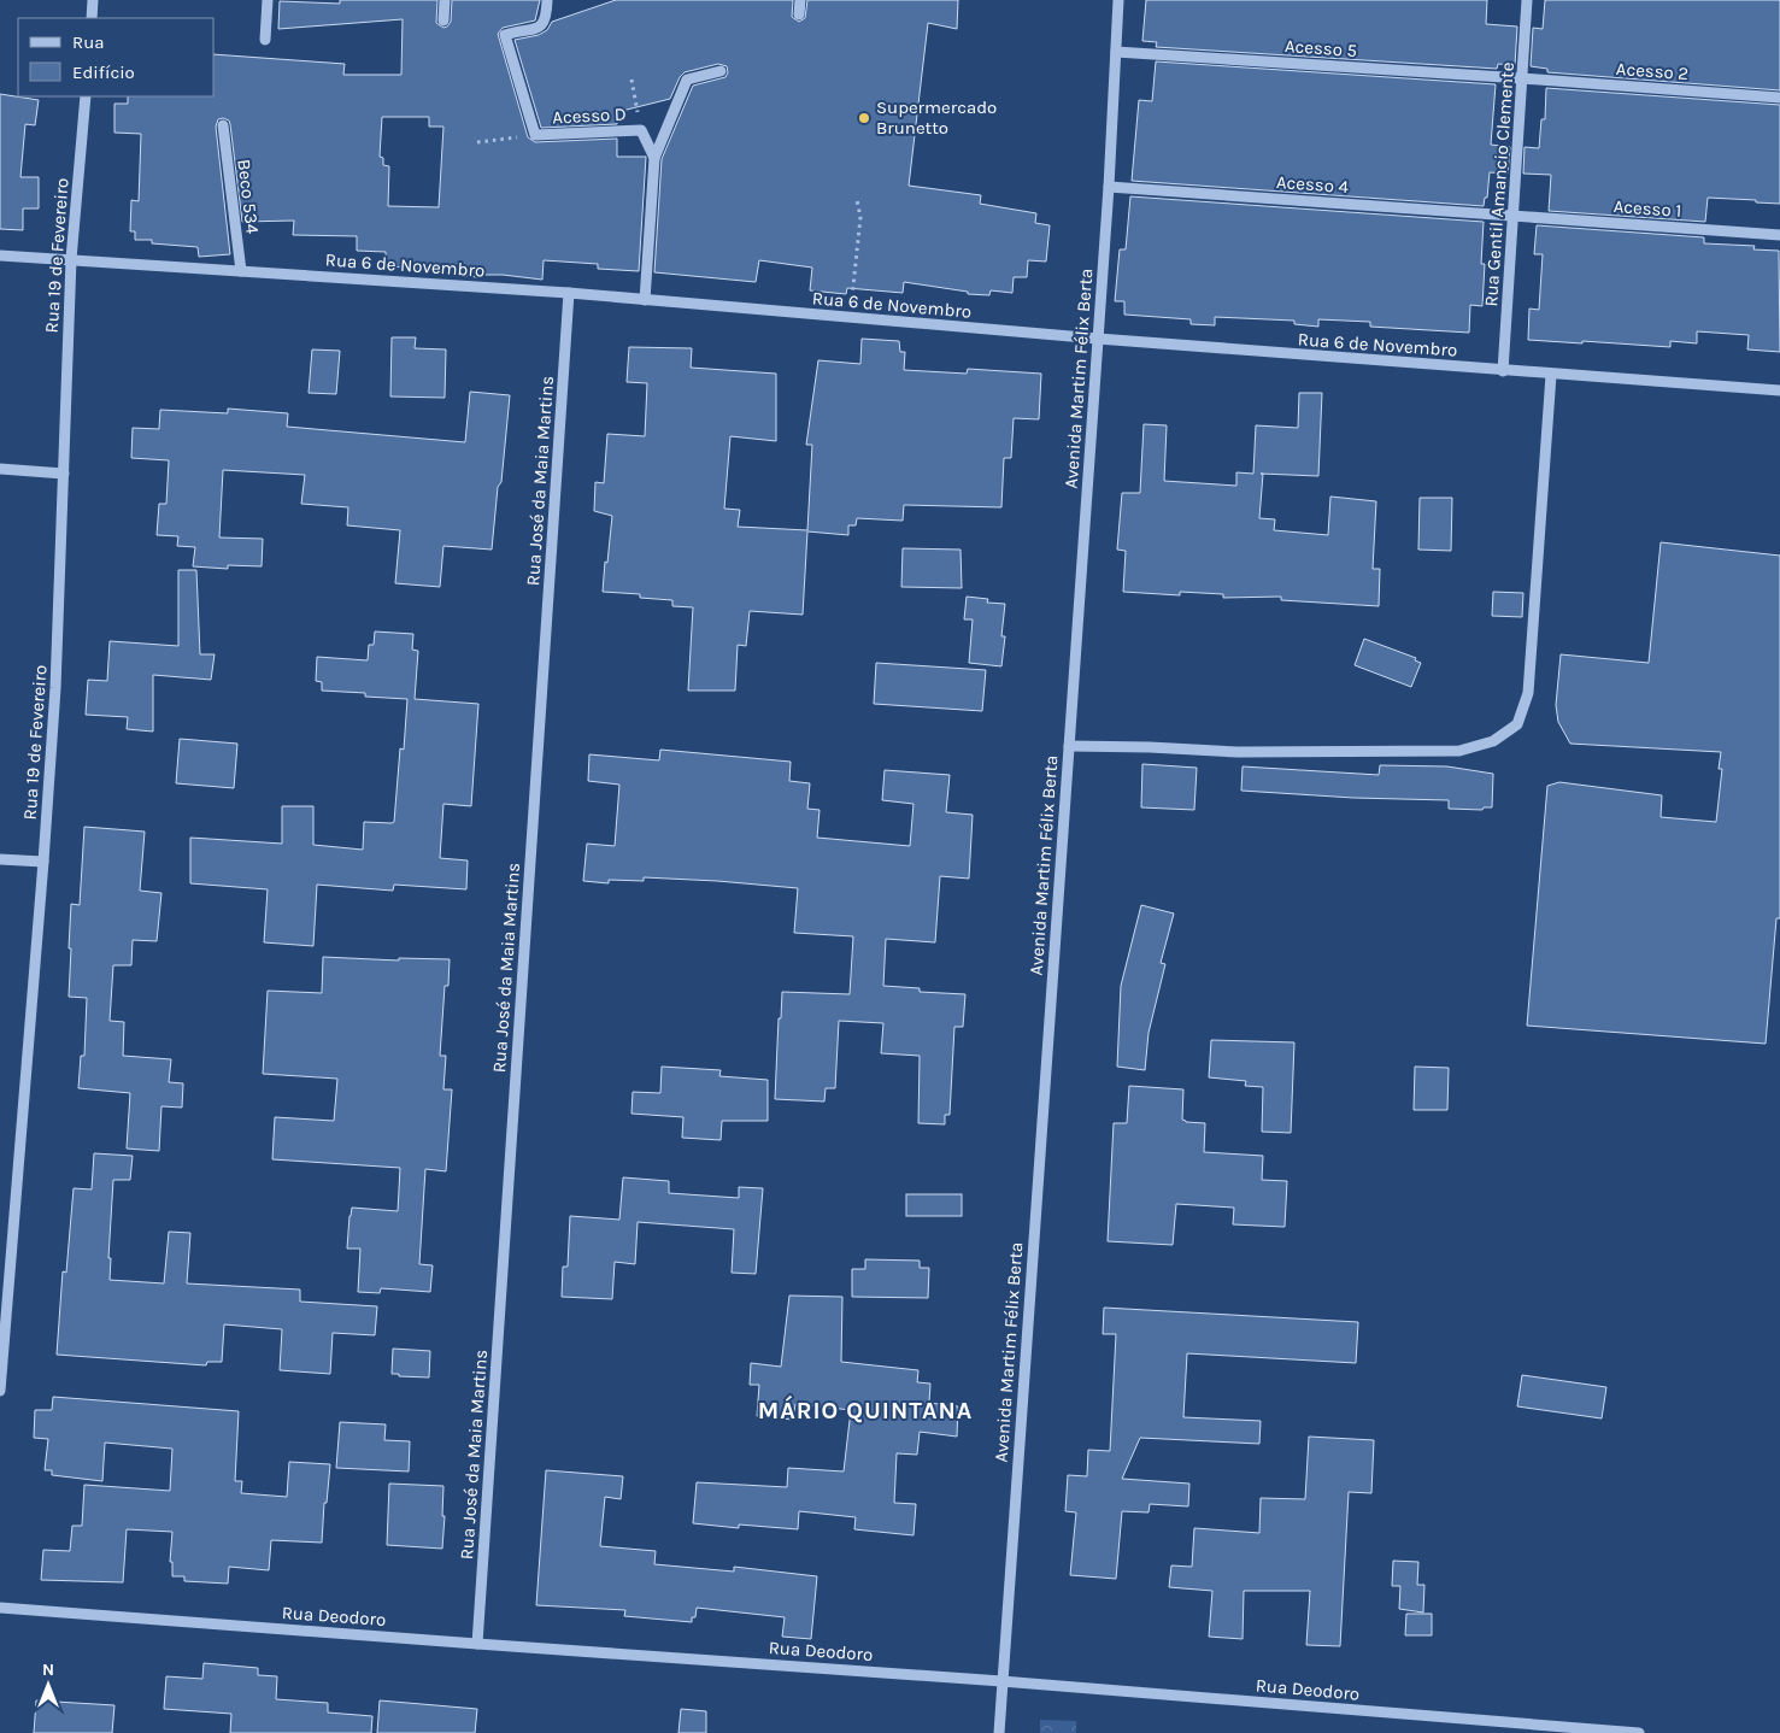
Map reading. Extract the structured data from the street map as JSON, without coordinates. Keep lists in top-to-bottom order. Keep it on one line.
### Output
{"streets":{"street":["Acesso 5","Acesso 2","Acesso D","Acesso 4","Rua Gentil Amancio Clemente","Beco 534","Acesso 1","Rua 19 de Fevereiro","Rua 6 de Novembro","Avenida Martim Félix Berta","Rua José da Maia Martins","Rua Deodoro"]},"crossings":[["Acesso 5","Acesso 2"],["Acesso 5","Rua Gentil Amancio Clemente"],["Acesso 5","Avenida Martim Félix Berta"],["Acesso 2","Rua Gentil Amancio Clemente"],["Acesso 4","Rua Gentil Amancio Clemente"],["Acesso 4","Acesso 1"],["Acesso 4","Avenida Martim Félix Berta"],["Rua Gentil Amancio Clemente","Acesso 1"],["Rua Gentil Amancio Clemente","Rua 6 de Novembro"],["Beco 534","Rua 6 de Novembro"],["Rua 19 de Fevereiro","Rua 6 de Novembro"],["Rua 6 de Novembro","Avenida Martim Félix Berta"],["Rua 6 de Novembro","Rua José da Maia Martins"],["Avenida Martim Félix Berta","Rua Deodoro"],["Rua José da Maia Martins","Rua Deodoro"]],"districts":["MÁRIO QUINTANA"],"places":["Supermercado Brunetto"],"legend":["Rua","Edifício"],"north":"top"}
